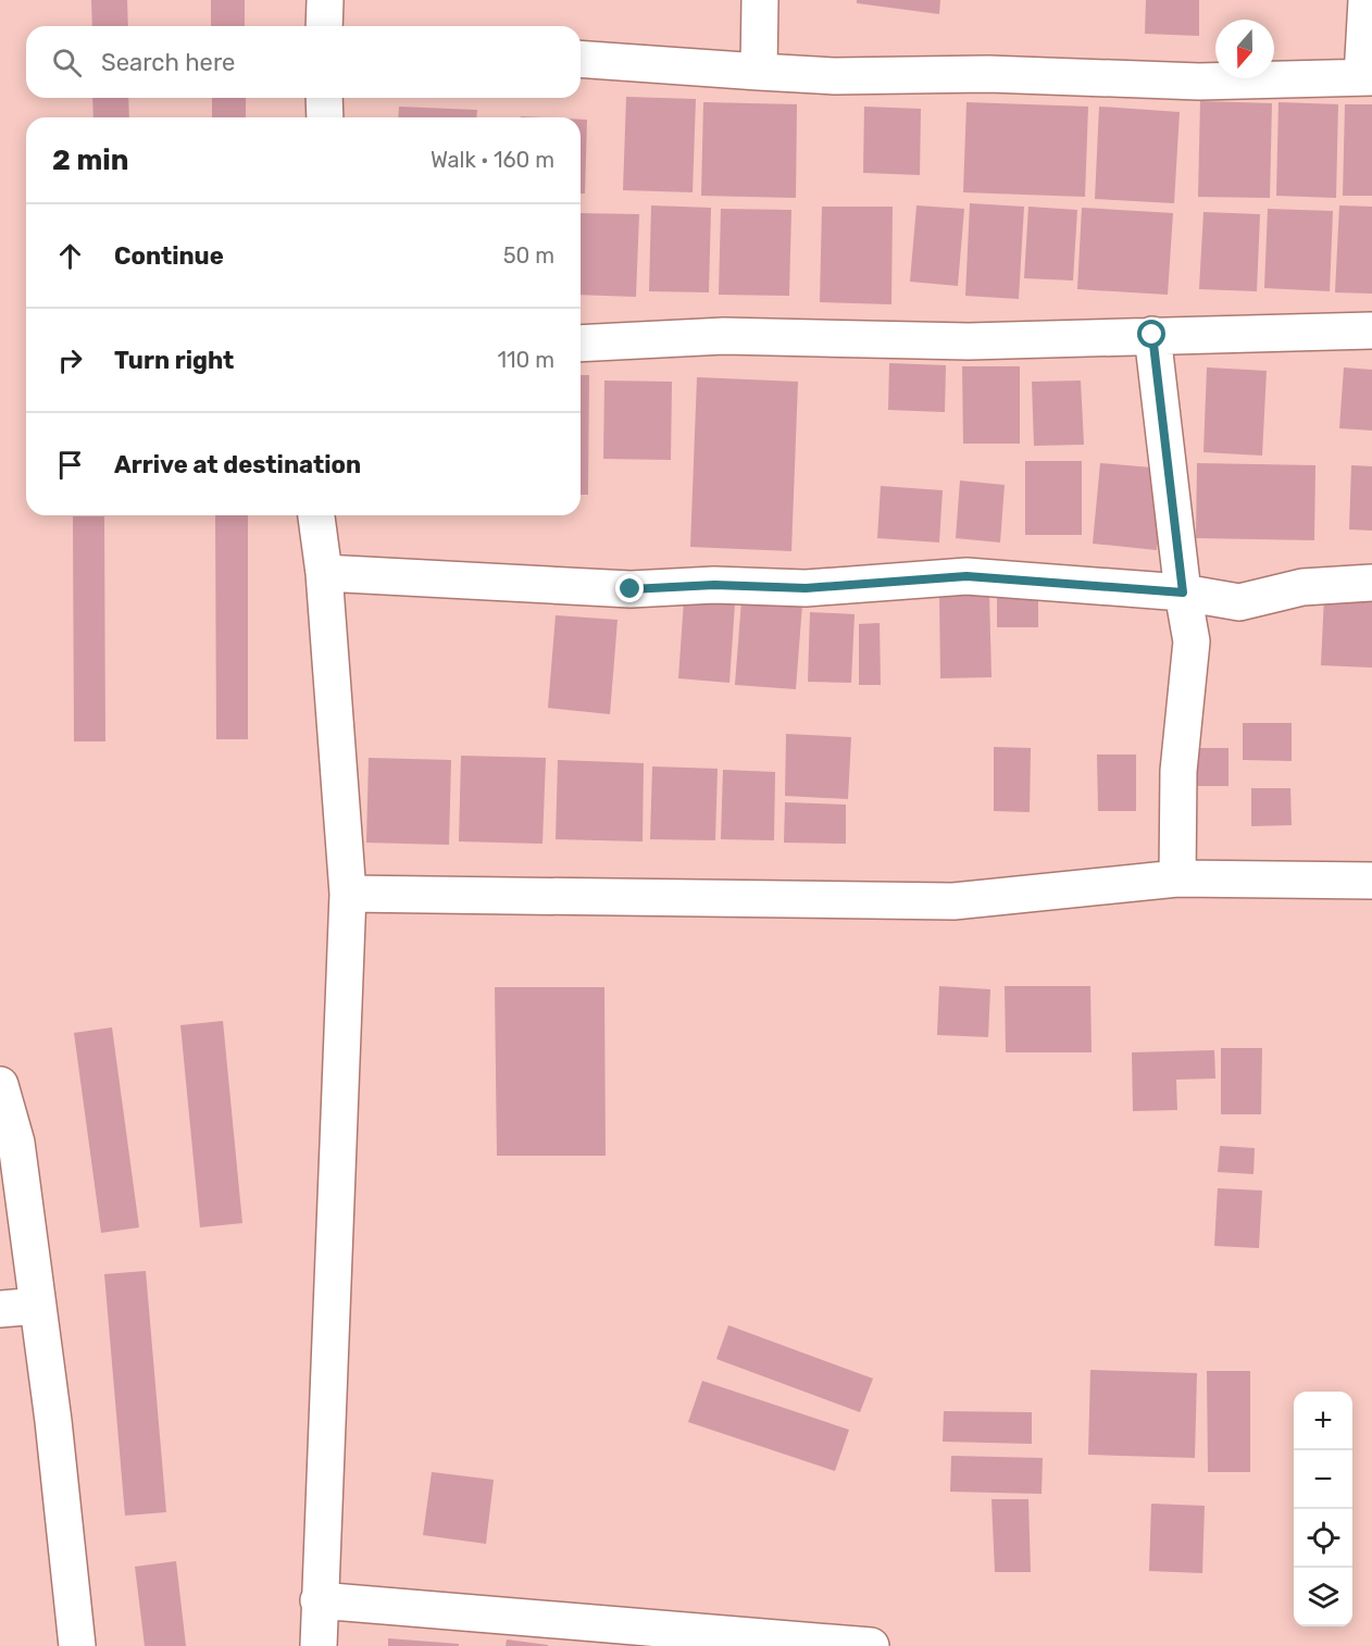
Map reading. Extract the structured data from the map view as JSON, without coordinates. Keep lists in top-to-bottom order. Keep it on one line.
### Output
{"north":"bottom","page":{"search":"Search here","heading":["2 min","Walk · 160 m"],"list":[["Continue","50 m"],["Turn right","110 m"],"Arrive at destination"],"map_buttons":["+","−"]}}
